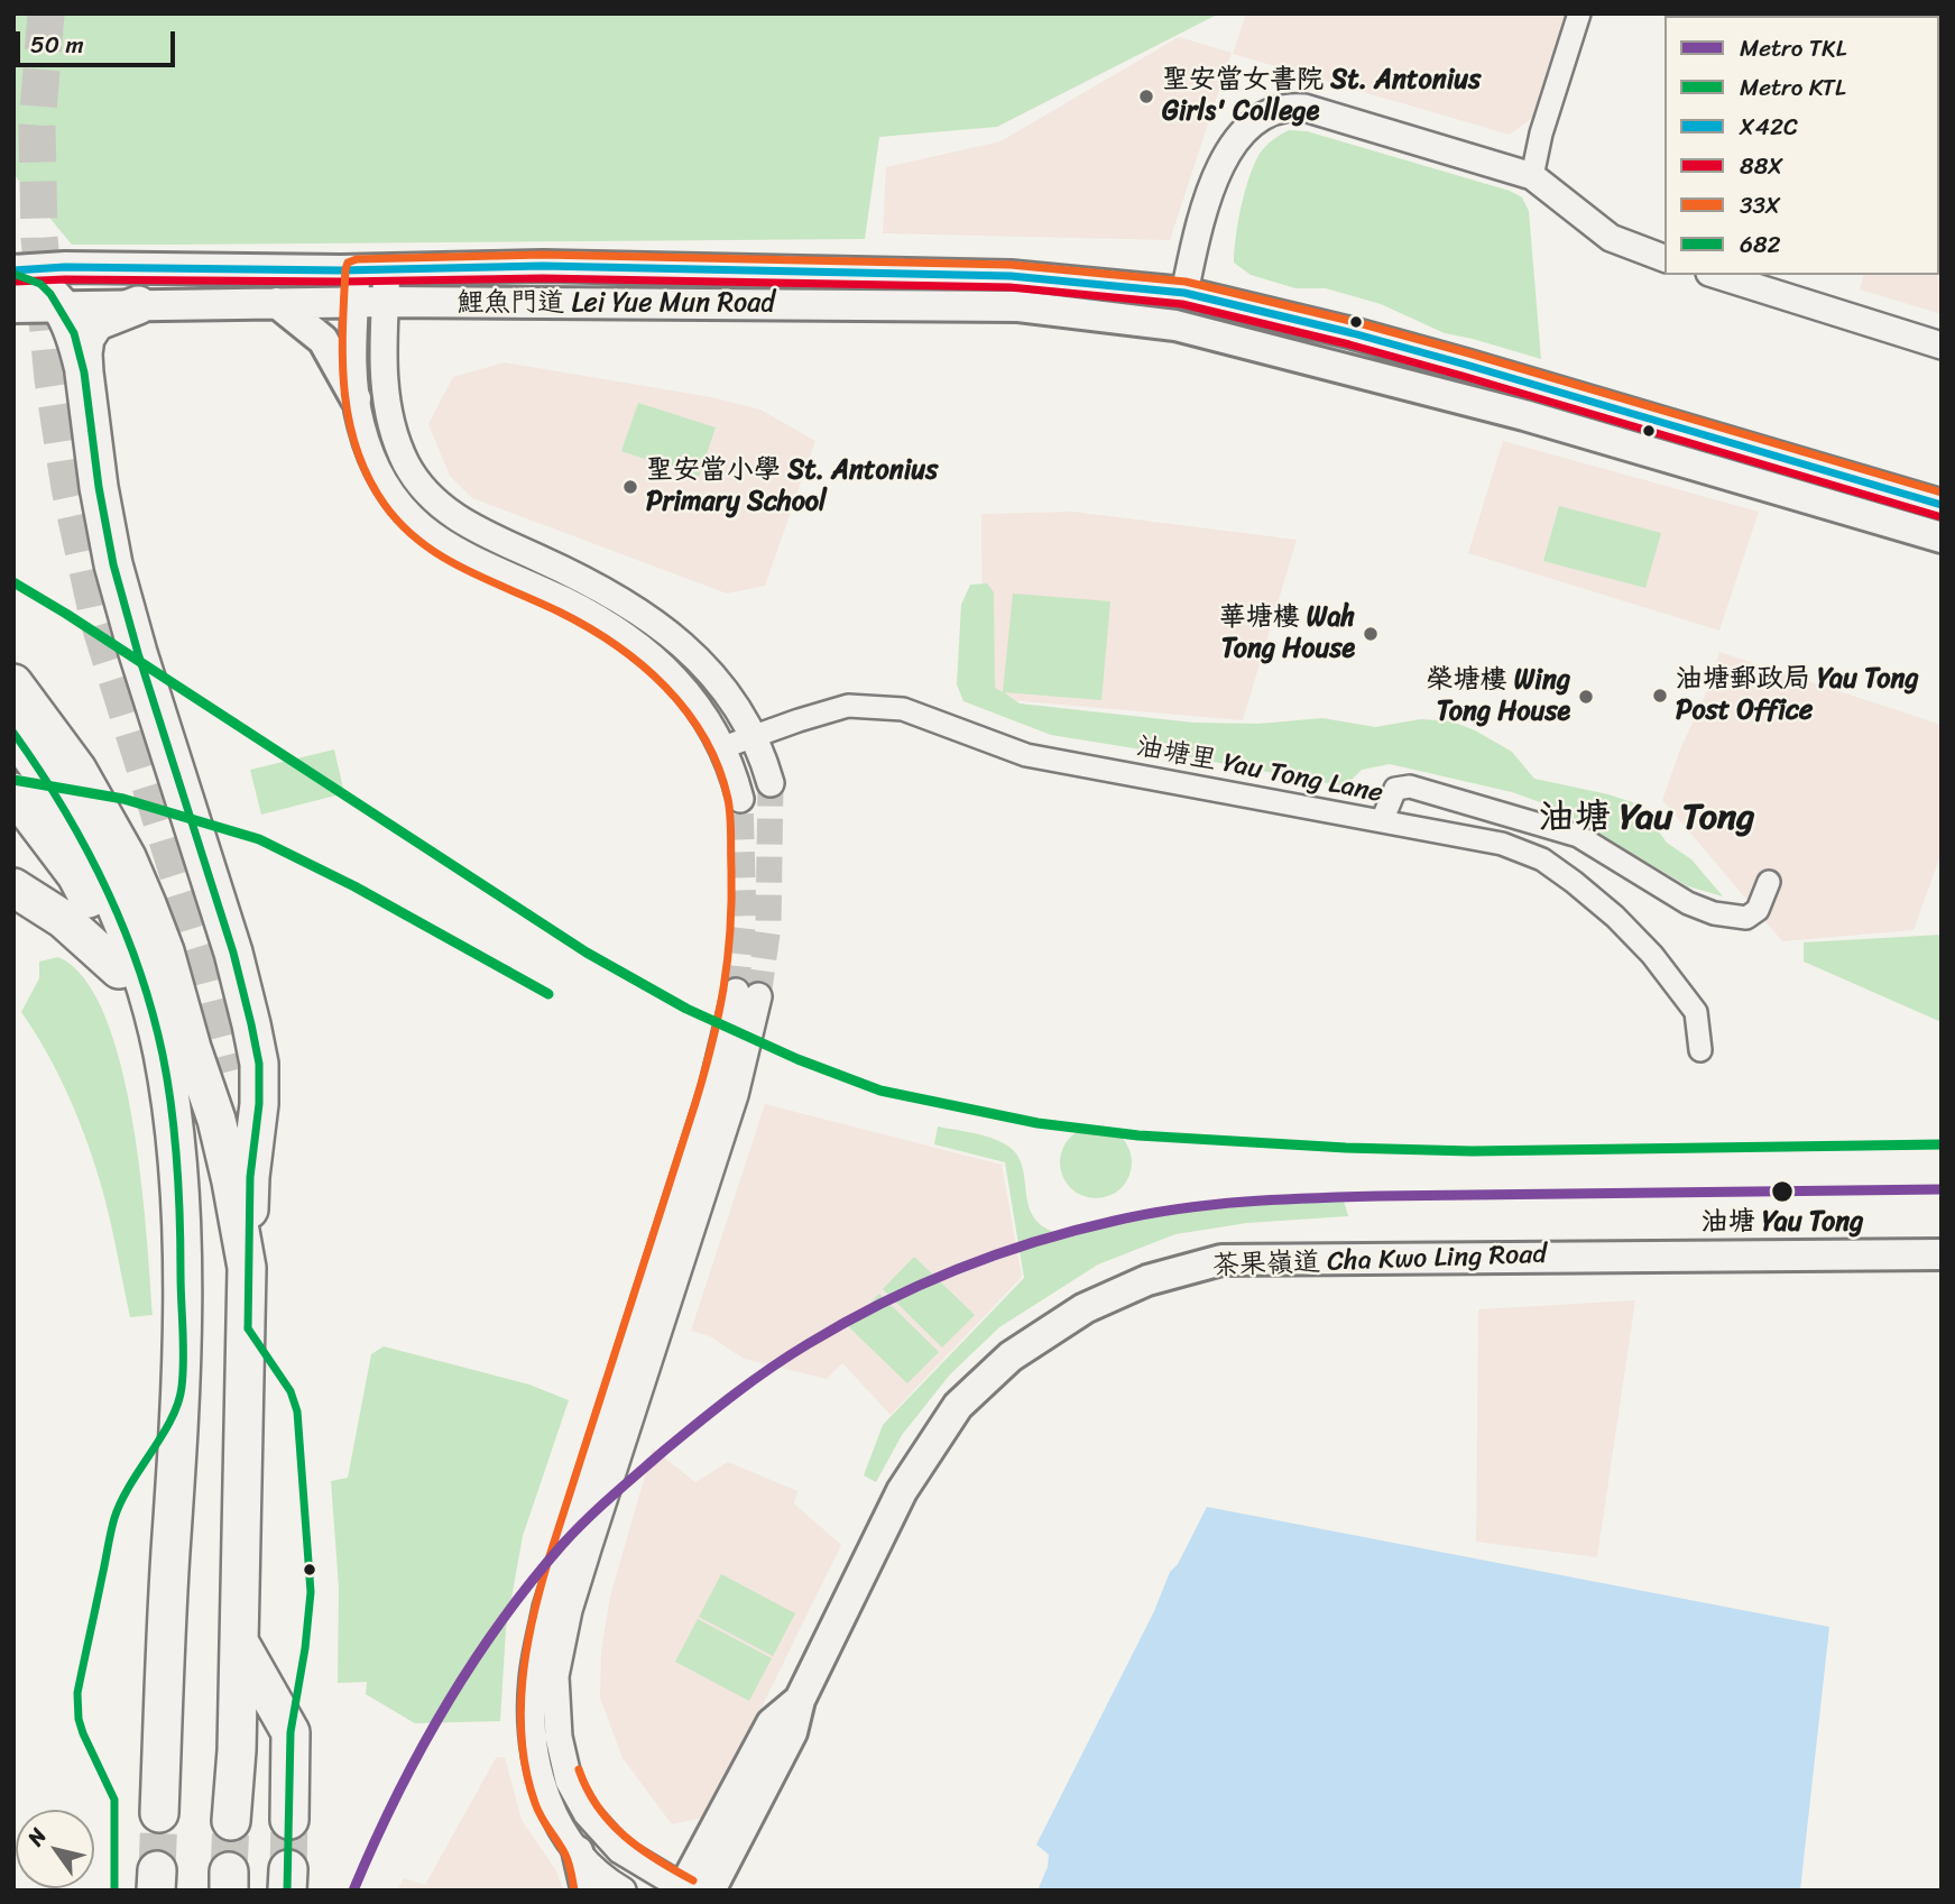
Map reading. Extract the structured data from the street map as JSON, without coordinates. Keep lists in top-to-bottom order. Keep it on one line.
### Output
{"streets":{"main road":["鯉魚門道 Lei Yue Mun Road","茶果嶺道 Cha Kwo Ling Road"],"street":["油塘里 Yau Tong Lane"]},"districts":["油塘 Yau Tong"],"places":["聖安當女書院 St. Antonius Girls' College","聖安當小學 St. Antonius Primary School","華塘樓 Wah Tong House","油塘郵政局 Yau Tong Post Office","榮塘樓 Wing Tong House","油塘 Yau Tong"],"lines":["transit line 33X","transit line X42C","transit line 682","transit line 88X","metro line KTL","metro line TKL"],"legend":["Metro TKL","Metro KTL","X42C","88X","33X","682"],"scale_bar":"50 m","north":"top left"}
